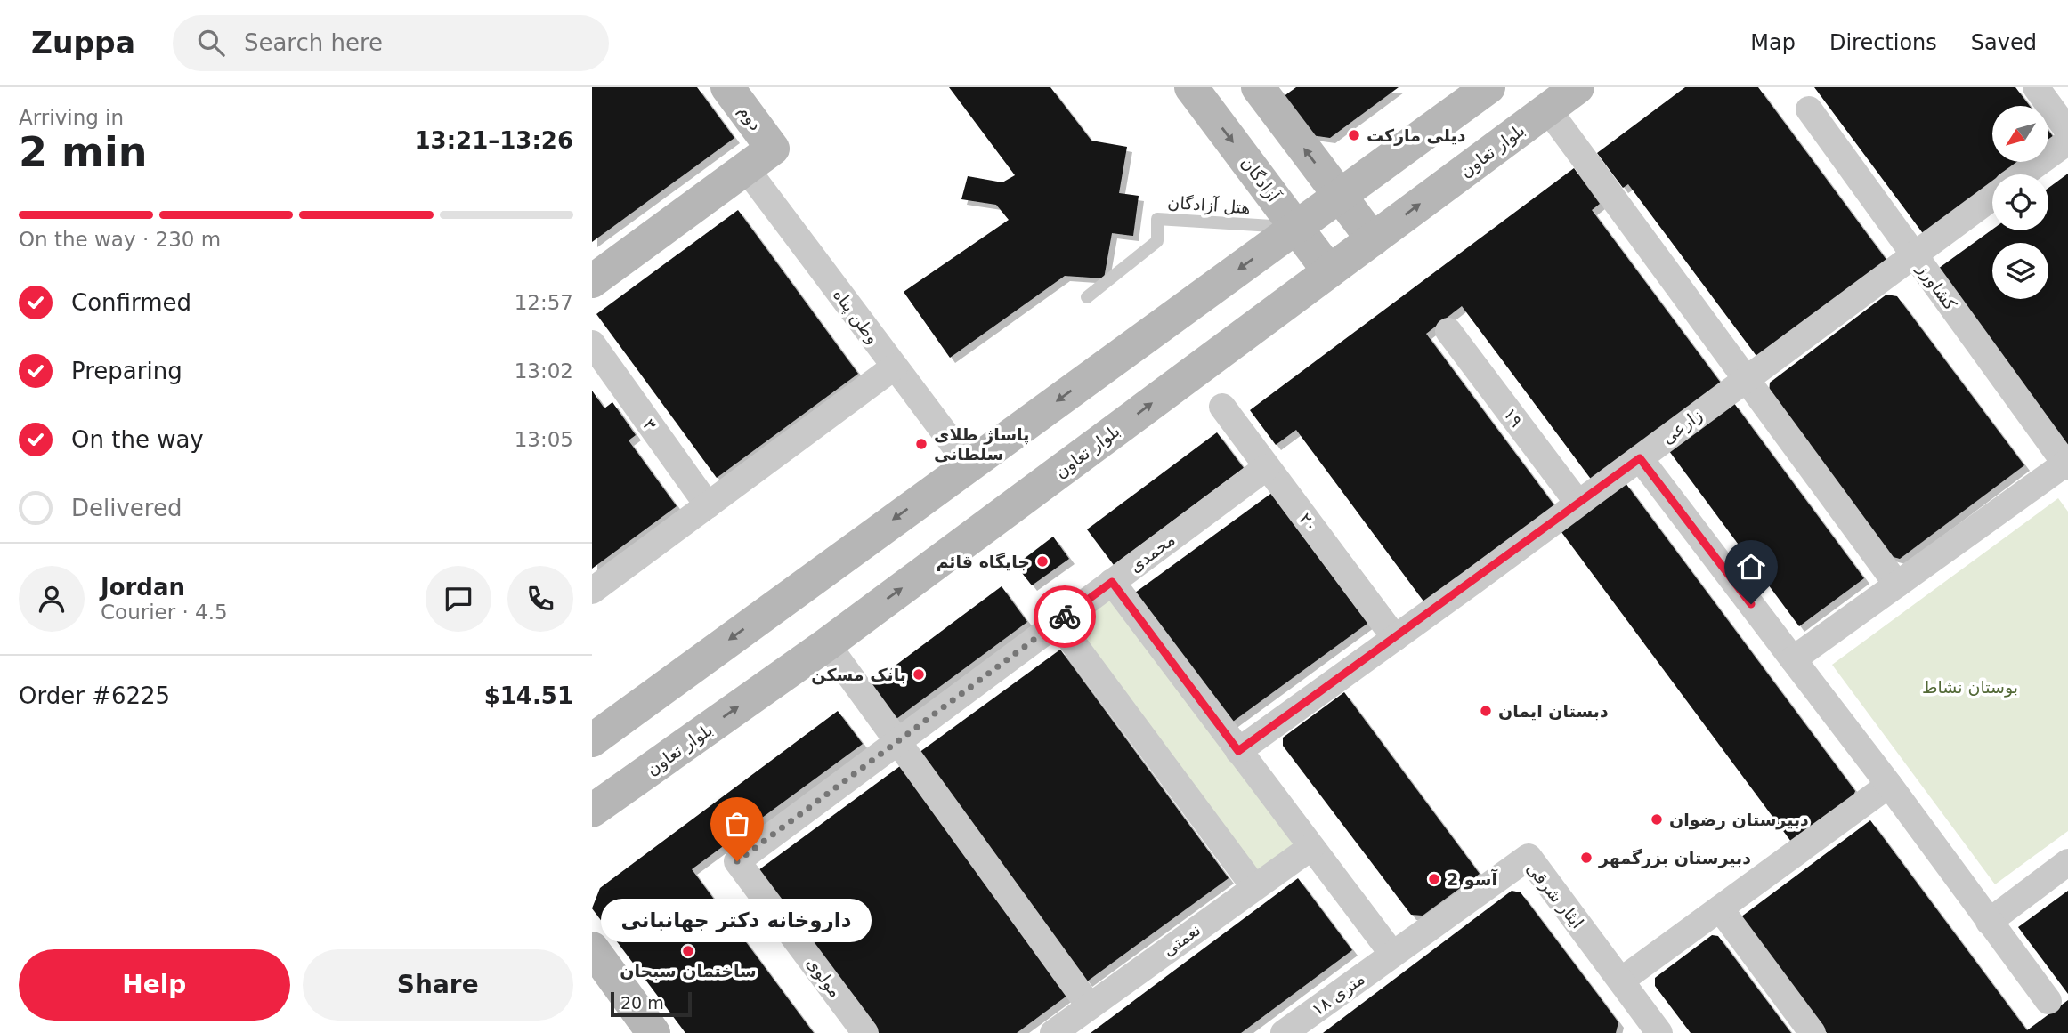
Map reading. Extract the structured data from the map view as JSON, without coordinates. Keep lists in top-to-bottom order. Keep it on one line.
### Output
{"streets":{"main road":["دوم","بلوار تعاون","آزادگان"],"street":["کشاورز","وطن پناه","۱۹","۳","زارعی","۲۰","محمدی","ایثار شرقی","نعمتی","مولوی","۱۸ متری"],"lane":["هتل آزادگان"]},"crossings":[["دوم","وطن پناه"],["بلوار تعاون","آزادگان"],["آزادگان","هتل آزادگان"],["کشاورز","زارعی"],["۱۹","زارعی"],["زارعی","۲۰"],["۲۰","محمدی"],["محمدی","مولوی"],["ایثار شرقی","۱۸ متری"]],"parks":["بوستان نشاط"],"places":["دیلی مارکت","پاساژ طلای سلطانی","جایگاه قائم","بانک مسکن","دبستان ایمان","دبیرستان رضوان","دبیرستان بزرگمهر","داروخانه دکتر جهانبانی","آسو 2","ساختمان سبحان"],"scale_bar":"20 m","north":"bottom left","page":{"header":"Zuppa","search":"Search here","nav":["Map","Directions","Saved"],"heading":["2 min","Arriving in","13:21–13:26"],"panel":["Jordan","Courier · 4.5","Order #6225","$14.51"],"bar":"On the way · 230 m","list":[["Confirmed","12:57"],["Preparing","13:02"],["On the way","13:05"],"Delivered"],"bubble":"داروخانه دکتر جهانبانی","buttons":["Help","Share"],"scale":"20 m"}}
